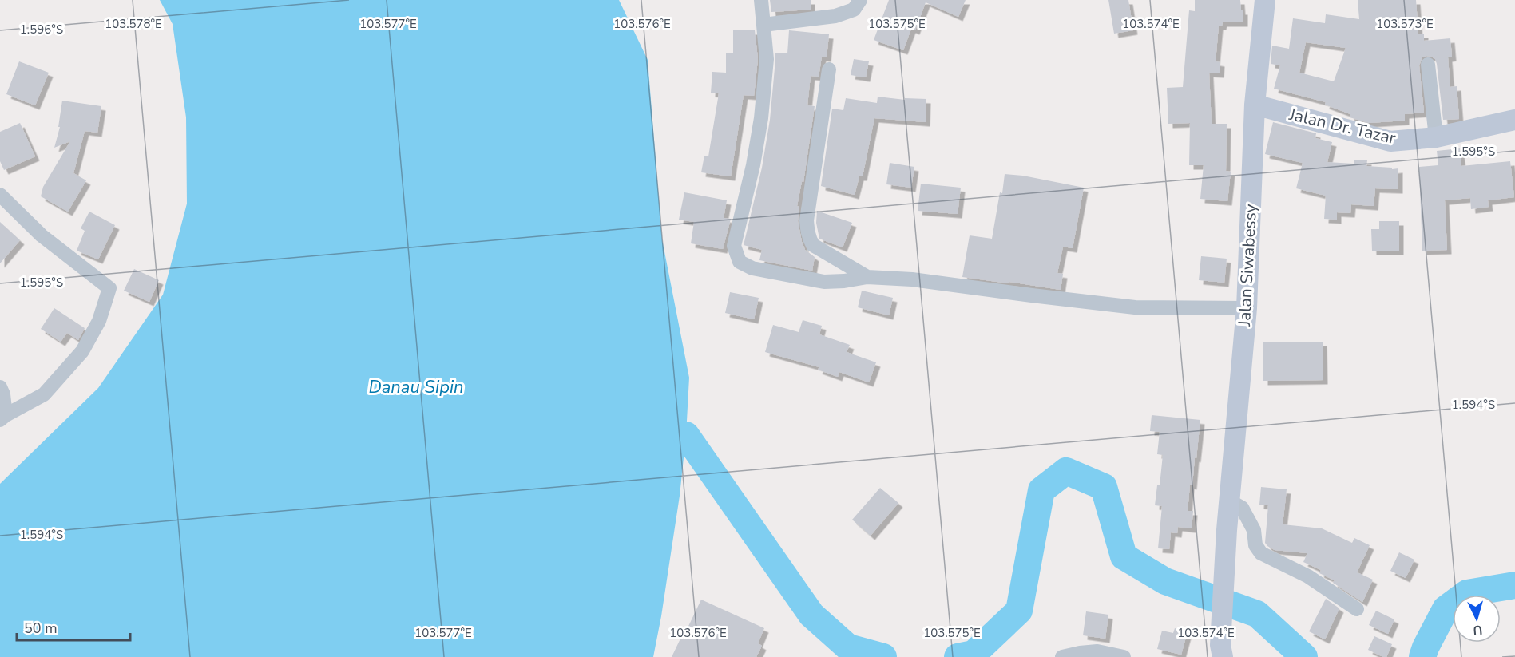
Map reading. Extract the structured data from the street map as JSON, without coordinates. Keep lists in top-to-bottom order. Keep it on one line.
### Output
{"streets":{"main road":["Jalan Dr. Tazar","Jalan Siwabessy"]},"crossings":[["Jalan Dr. Tazar","Jalan Siwabessy"]],"water":["Danau Sipin"],"scale_bar":"50 m","north":"bottom","coordinates":["103.578°E","103.577°E","103.576°E","103.575°E","103.574°E","103.573°E","1.596°S","1.595°S","1.594°S"]}
